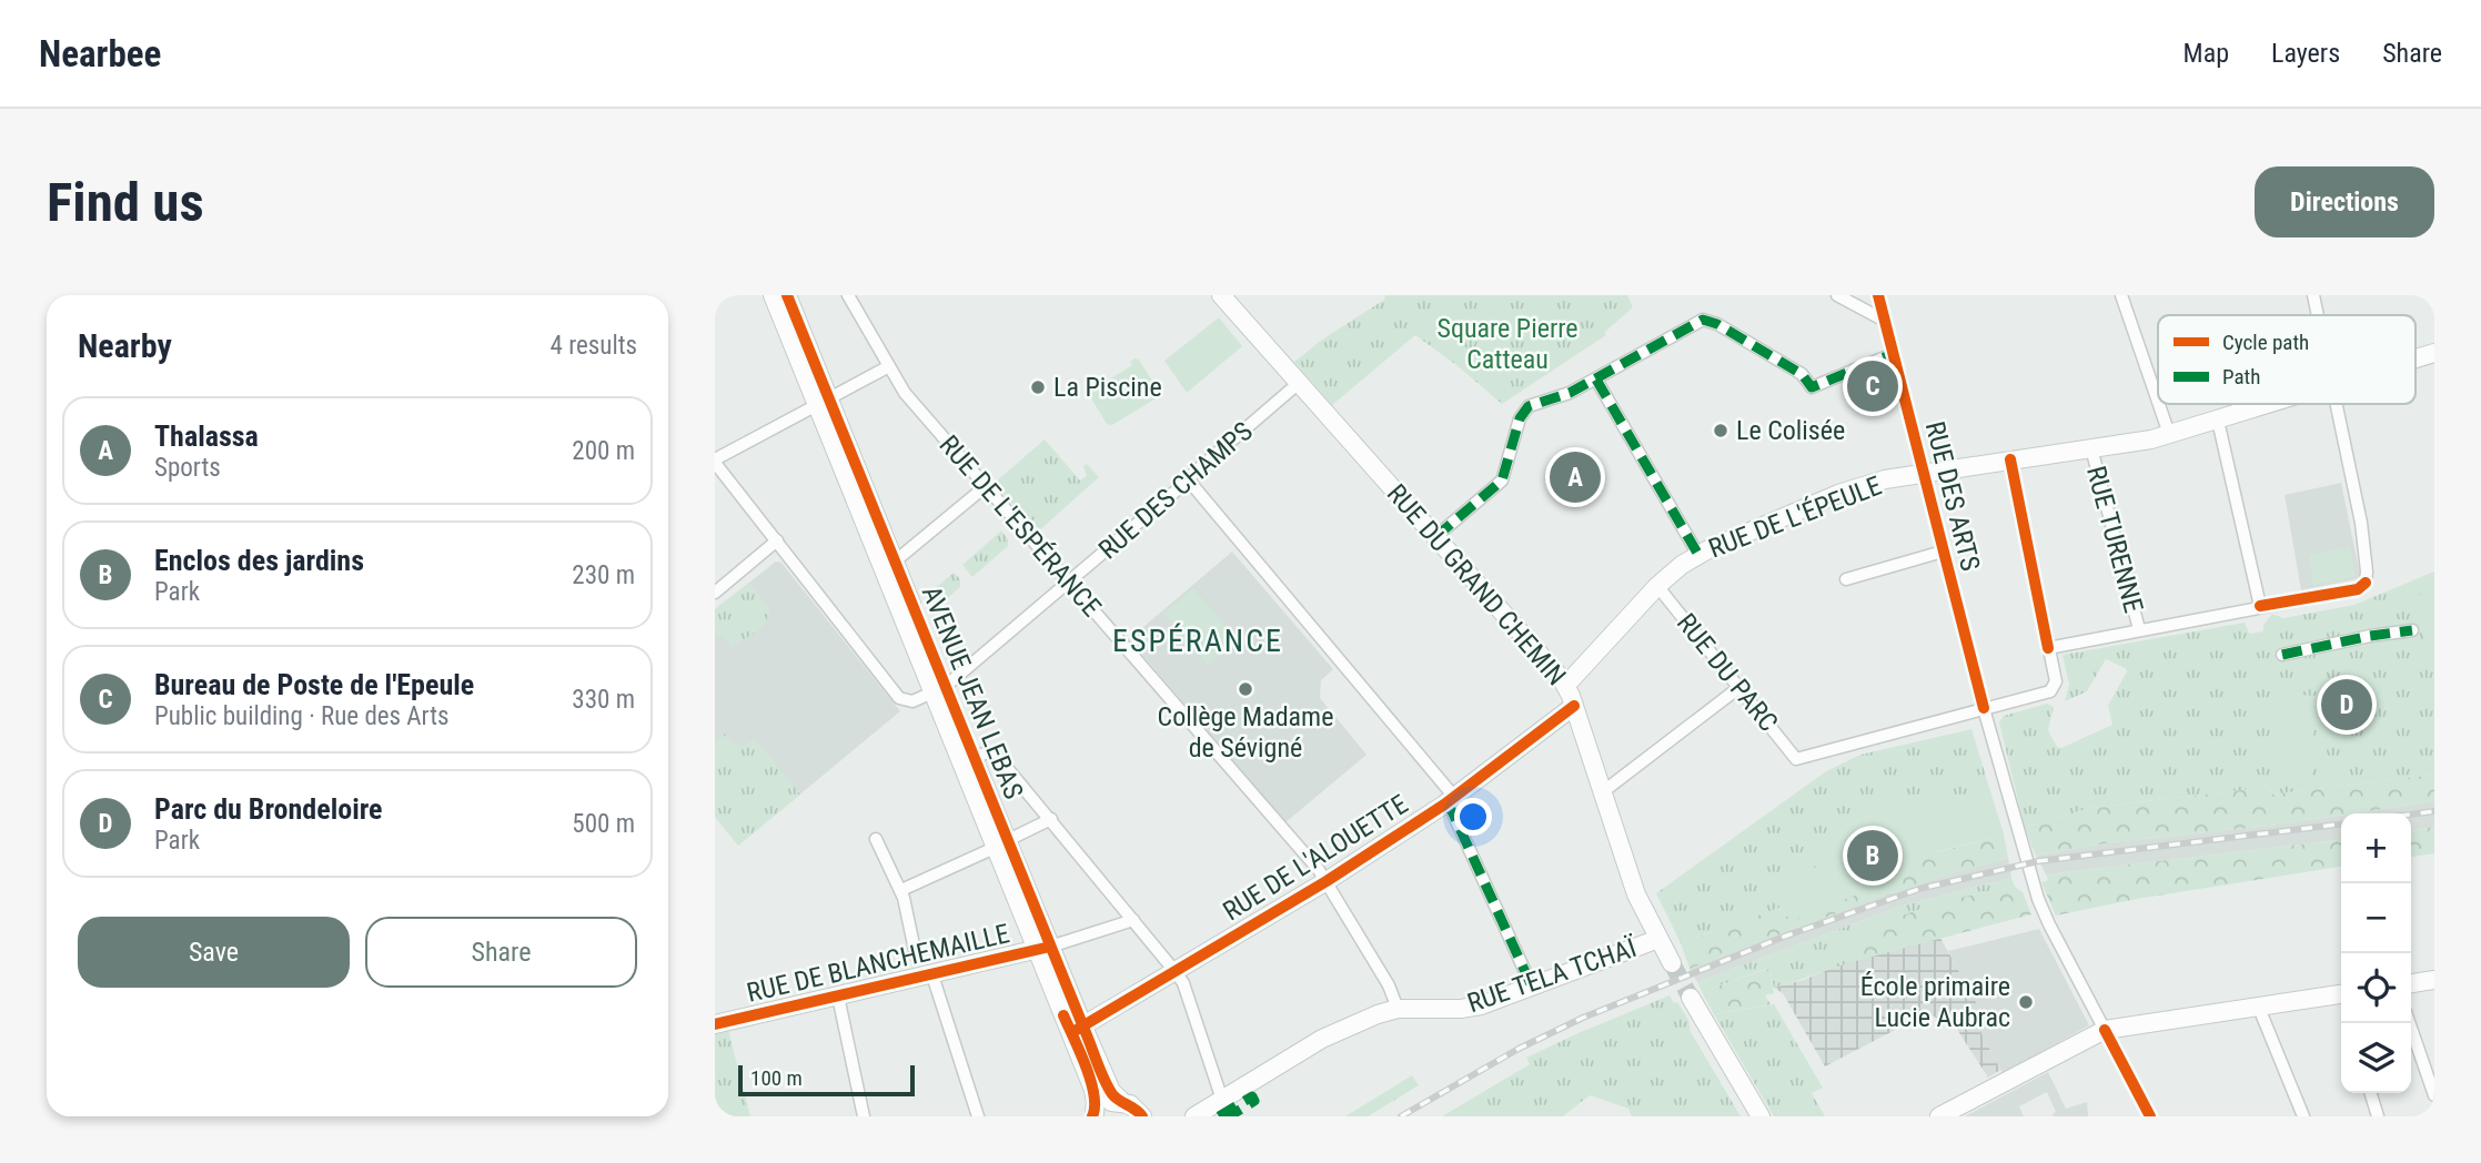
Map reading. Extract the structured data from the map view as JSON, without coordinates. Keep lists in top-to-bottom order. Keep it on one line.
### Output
{"streets":{"main road":["RUE DE L'ÉPEULE","RUE DU GRAND CHEMIN","AVENUE JEAN LEBAS","RUE DE L'ALOUETTE","RUE DE BLANCHEMAILLE","RUE TELA TCHAÏ"],"street":["RUE DES CHAMPS","RUE DES ARTS","RUE DE L'ESPÉRANCE","RUE TURENNE","RUE DU PARC"]},"crossings":[["RUE DES CHAMPS","RUE DE L'ESPÉRANCE"],["RUE DES CHAMPS","RUE DU GRAND CHEMIN"],["RUE DES CHAMPS","AVENUE JEAN LEBAS"],["RUE DES ARTS","RUE DE L'ÉPEULE"],["RUE DES ARTS","RUE DU PARC"],["RUE DE L'ÉPEULE","RUE TURENNE"],["RUE DE L'ÉPEULE","RUE DU GRAND CHEMIN"],["RUE DE L'ÉPEULE","RUE DU PARC"],["RUE DE L'ESPÉRANCE","RUE DE L'ALOUETTE"],["RUE DE L'ESPÉRANCE","RUE TELA TCHAÏ"],["RUE DU GRAND CHEMIN","RUE DE L'ALOUETTE"],["RUE DU GRAND CHEMIN","RUE TELA TCHAÏ"],["AVENUE JEAN LEBAS","RUE DE L'ALOUETTE"],["AVENUE JEAN LEBAS","RUE DE BLANCHEMAILLE"]],"districts":["ESPÉRANCE"],"parks":["Square Pierre Catteau"],"places":["La Piscine","Le Colisée","Collège Madame de Sévigné","École primaire Lucie Aubrac"],"legend":["Cycle path","Path"],"scale_bar":"100 m","page":{"header":"Nearbee","nav":["Map","Layers","Share"],"buttons":["Directions",["Save","Share"]],"title":"Find us","heading":["Nearby","4 results"],"pins":["C","A","D","B"],"list":[{"mark":"A","name":"Thalassa","note":"Sports","value":"200 m"},{"mark":"B","name":"Enclos des jardins","note":"Park","value":"230 m"},{"mark":"C","name":"Bureau de Poste de l'Epeule","note":"Public building · Rue des Arts","value":"330 m"},{"mark":"D","name":"Parc du Brondeloire","note":"Park","value":"500 m"}],"map_buttons":["+","−"],"scale":"100 m"}}
